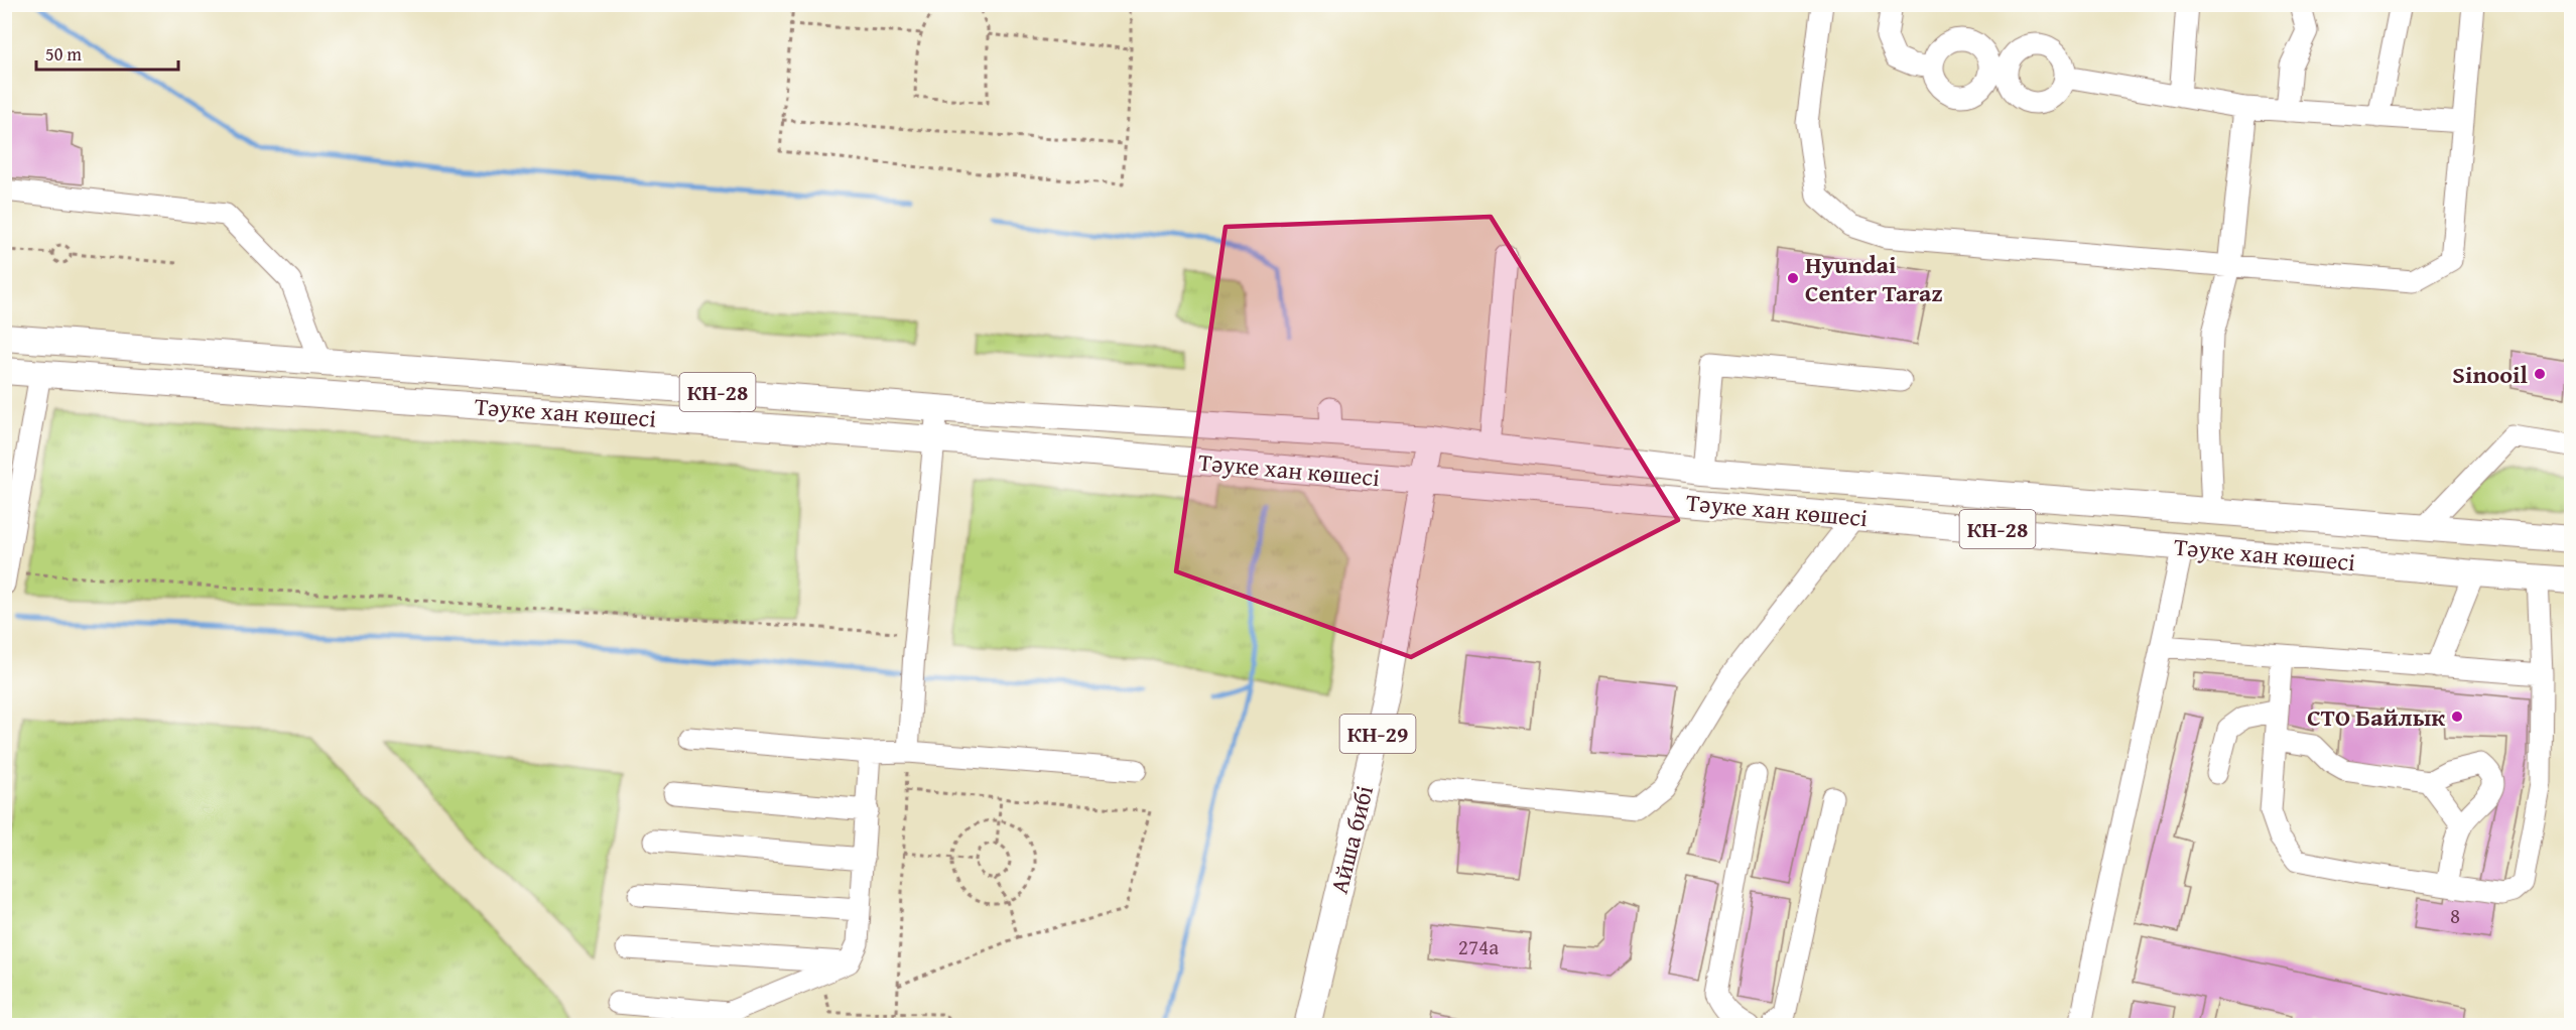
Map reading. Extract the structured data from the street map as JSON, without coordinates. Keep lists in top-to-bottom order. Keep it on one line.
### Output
{"streets":{"main road":["КН-28","Тәуке хан көшесі","КН-29","Айша бибі"]},"crossings":[["Тәуке хан көшесі","Айша бибі"]],"places":["Hyundai Center Taraz","Sinooil","СТО Байлык"],"house_numbers":["8","274а"],"scale_bar":"50 m"}
